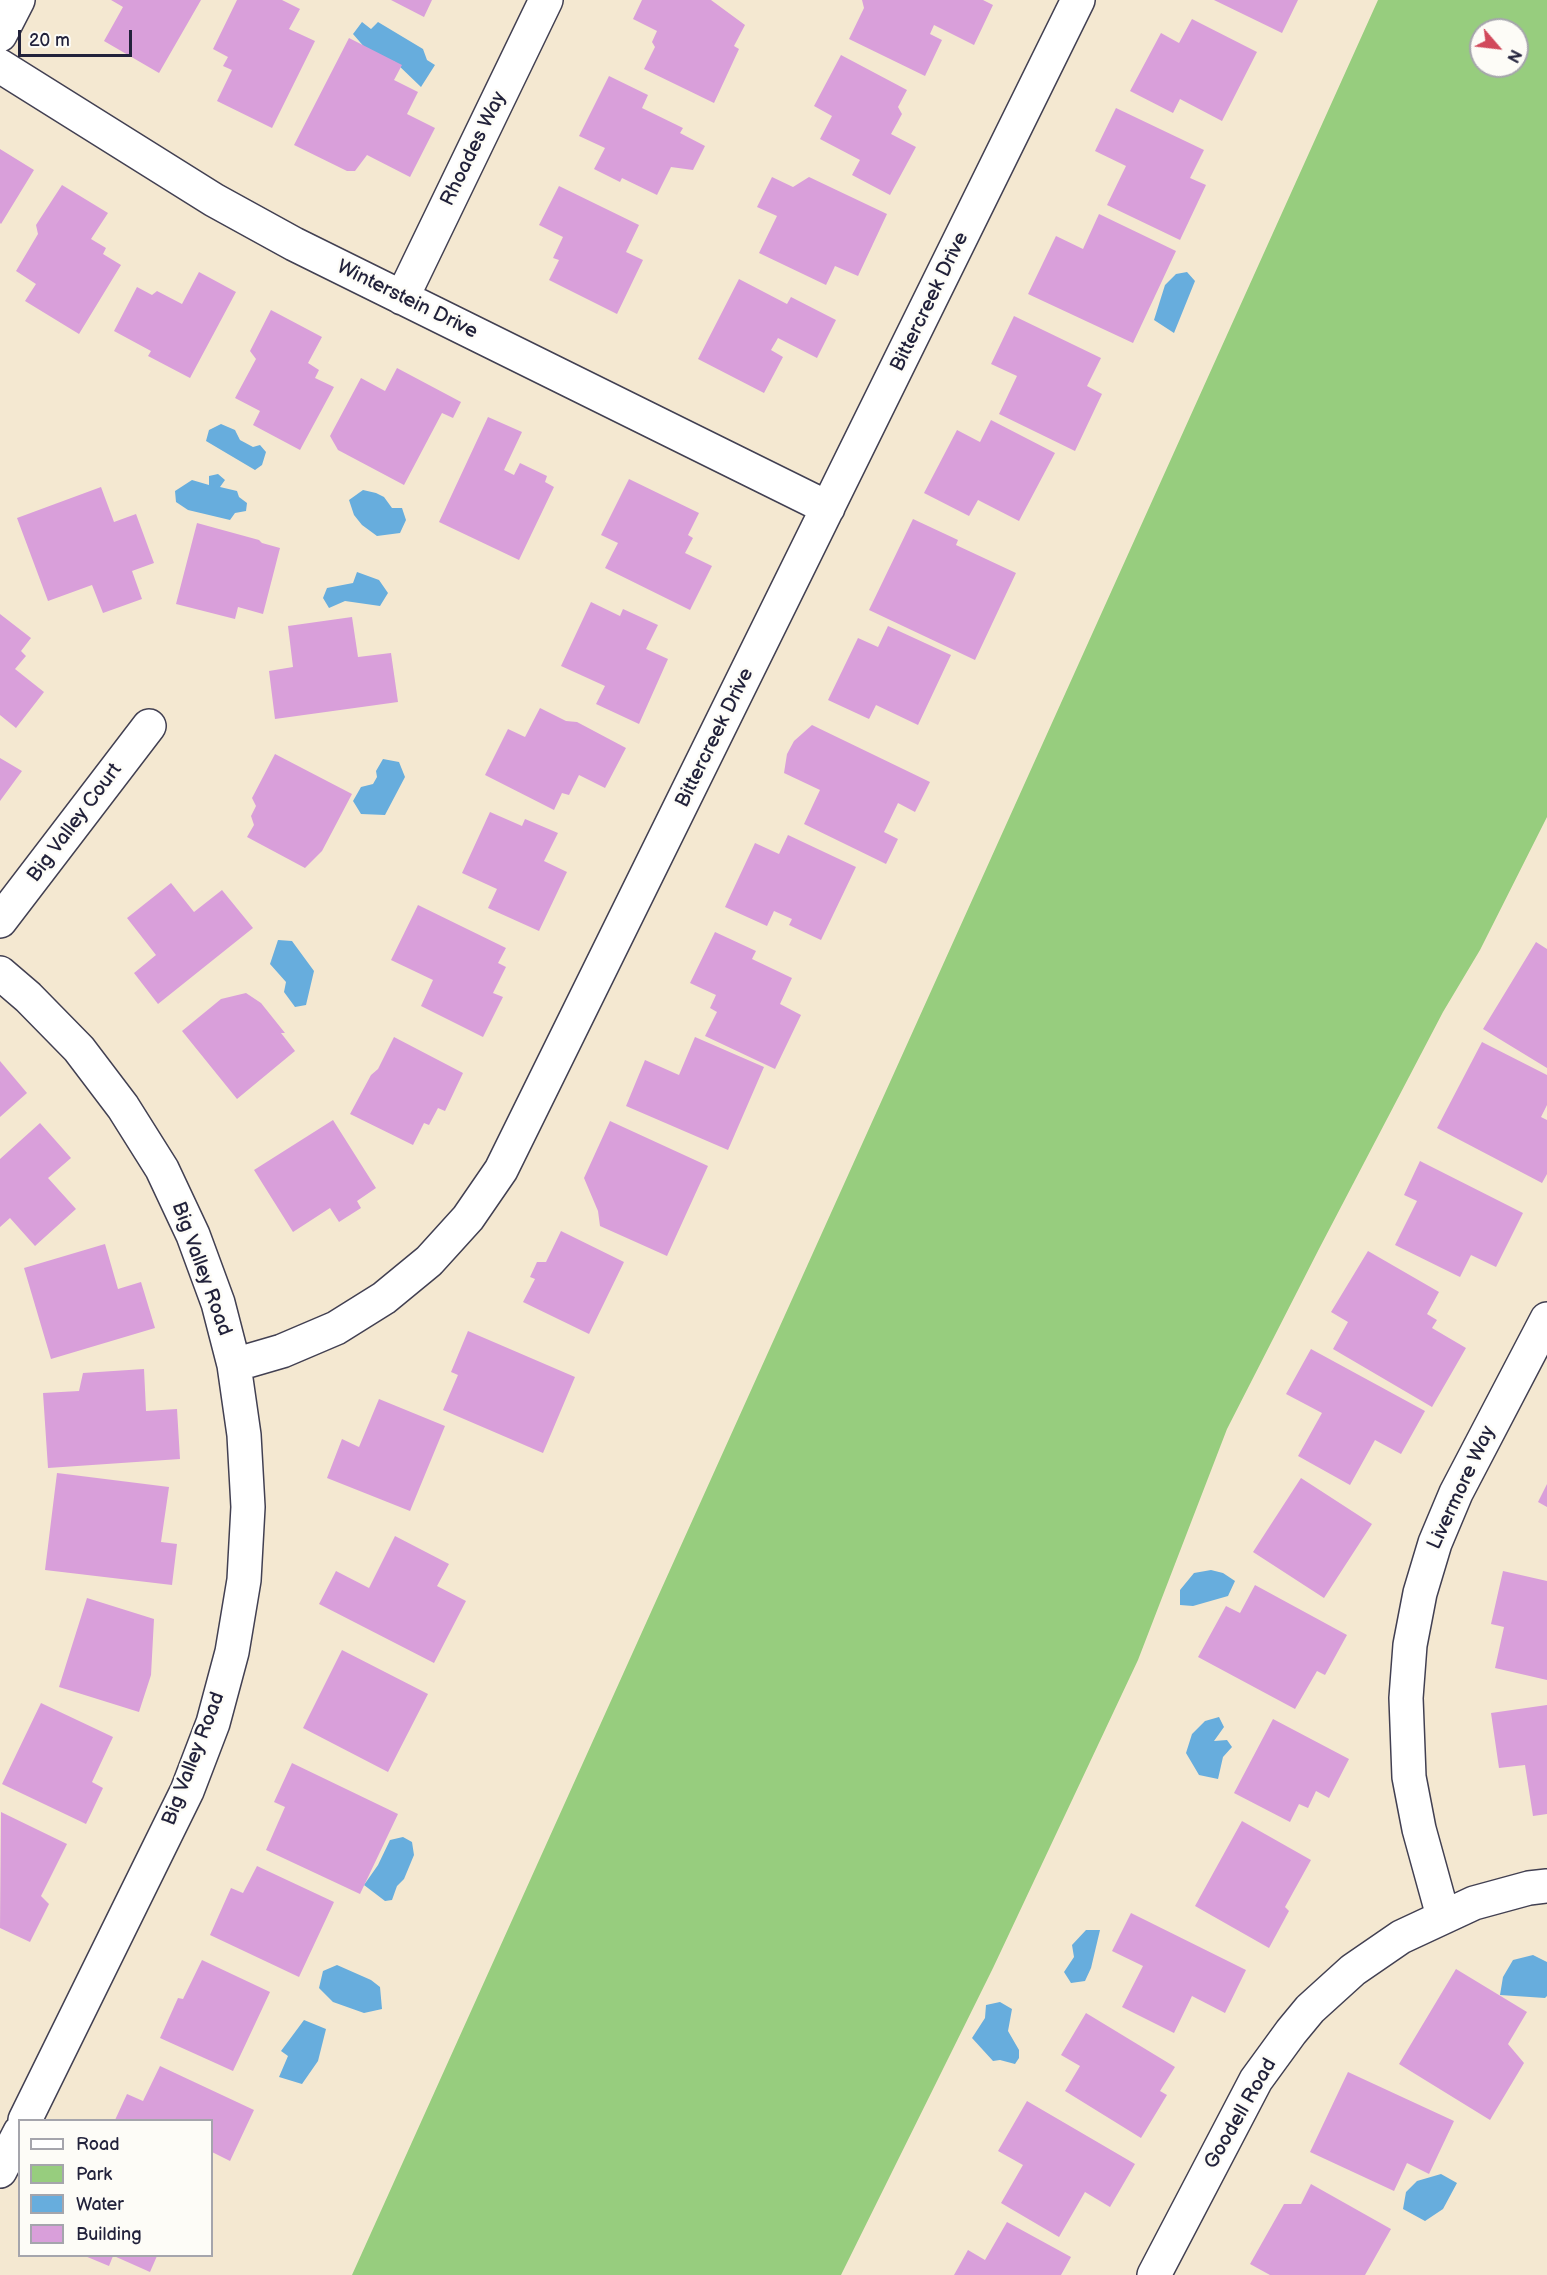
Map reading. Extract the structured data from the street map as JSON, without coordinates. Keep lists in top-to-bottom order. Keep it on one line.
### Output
{"streets":{"street":["Rhoades Way","Winterstein Drive","Bittercreek Drive","Big Valley Court","Big Valley Road","Livermore Way","Goodell Road"]},"crossings":[["Rhoades Way","Winterstein Drive"],["Winterstein Drive","Bittercreek Drive"],["Bittercreek Drive","Big Valley Road"],["Livermore Way","Goodell Road"]],"legend":["Road","Park","Water","Building"],"scale_bar":"20 m","north":"bottom right"}
